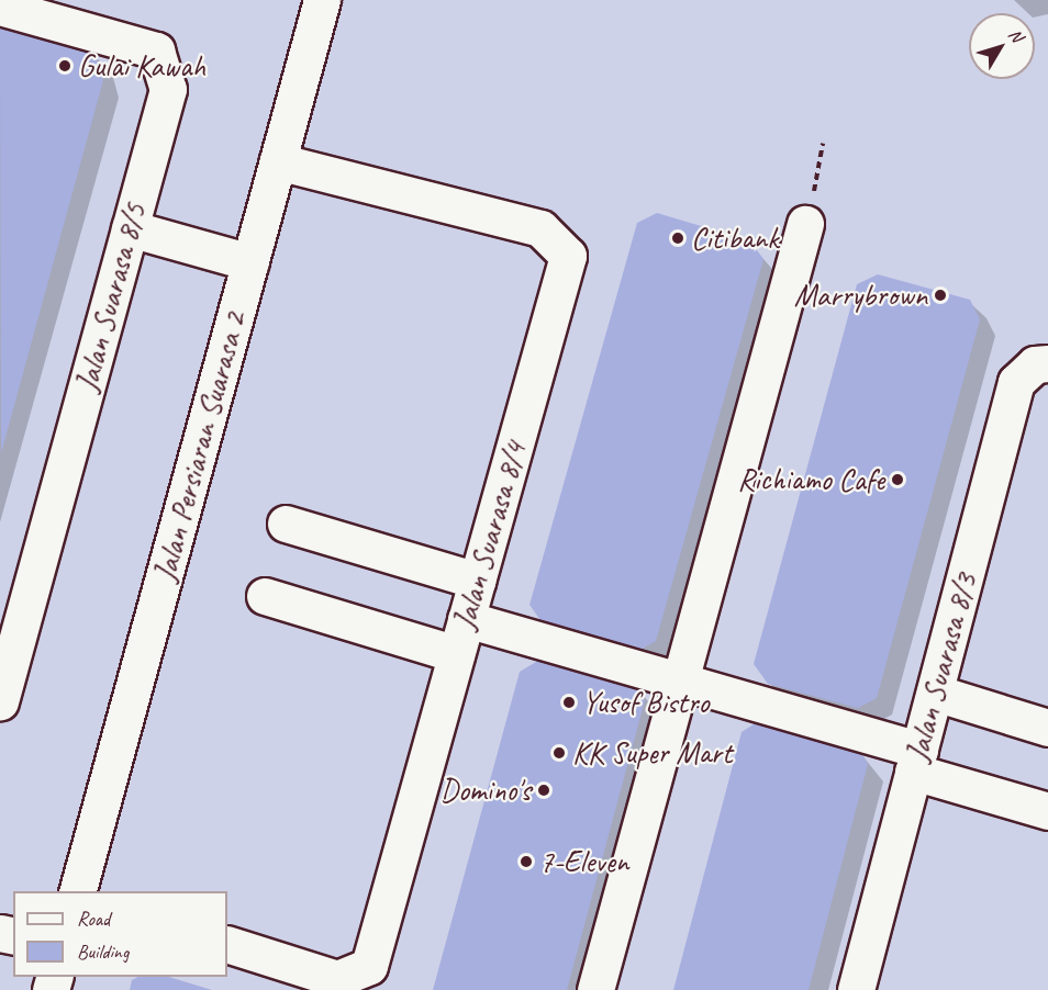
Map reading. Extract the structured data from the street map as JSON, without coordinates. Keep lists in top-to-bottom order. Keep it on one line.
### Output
{"streets":{"street":["Jalan Suarasa 8/5","Jalan Persiaran Suarasa 2","Jalan Suarasa 8/4","Jalan Suarasa 8/3"]},"crossings":[["Jalan Persiaran Suarasa 2","Jalan Suarasa 8/4"]],"places":["Gulai Kawah","Citibank","Marrybrown","Richiamo Cafe","Yusof Bistro","KK Super Mart","Domino's","7-Eleven"],"legend":["Road","Building"],"north":"top right"}
